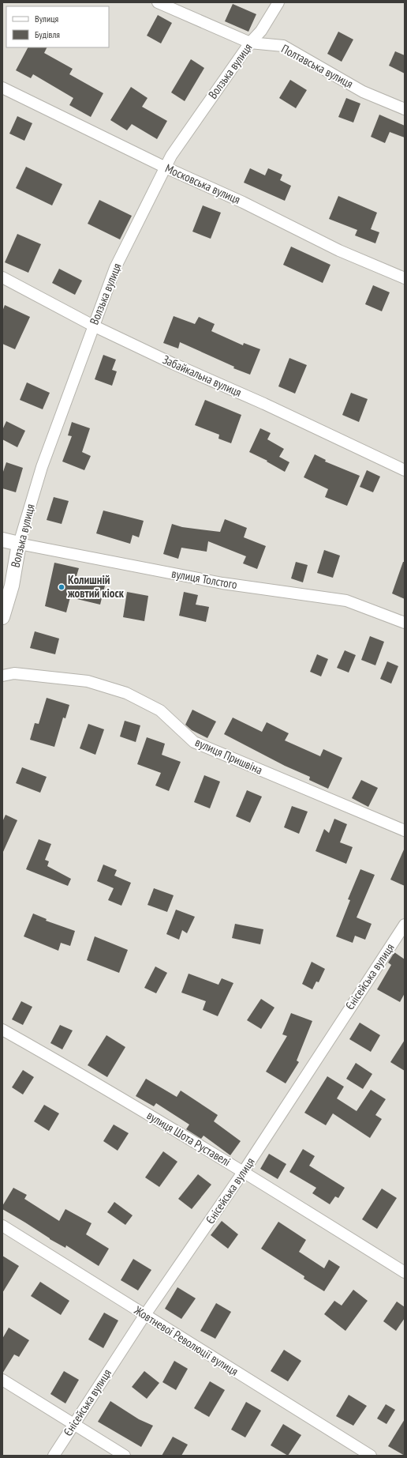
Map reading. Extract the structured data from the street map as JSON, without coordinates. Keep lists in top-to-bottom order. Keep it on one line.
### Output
{"streets":{"street":["Полтавська вулиця","Волзька вулиця","Московська вулиця","Забайкальна вулиця","вулиця Толстого","вулиця Пришвіна","Єнісейська вулиця","вулиця Шота Руставелі","Жовтневої Революції вулиця"]},"crossings":[["Полтавська вулиця","Волзька вулиця"],["Волзька вулиця","Московська вулиця"],["Волзька вулиця","Забайкальна вулиця"],["Волзька вулиця","вулиця Толстого"],["Єнісейська вулиця","вулиця Шота Руставелі"],["Єнісейська вулиця","Жовтневої Революції вулиця"]],"places":["Колишній жовтий кіоск"],"legend":["Вулиця","Будівля"]}
